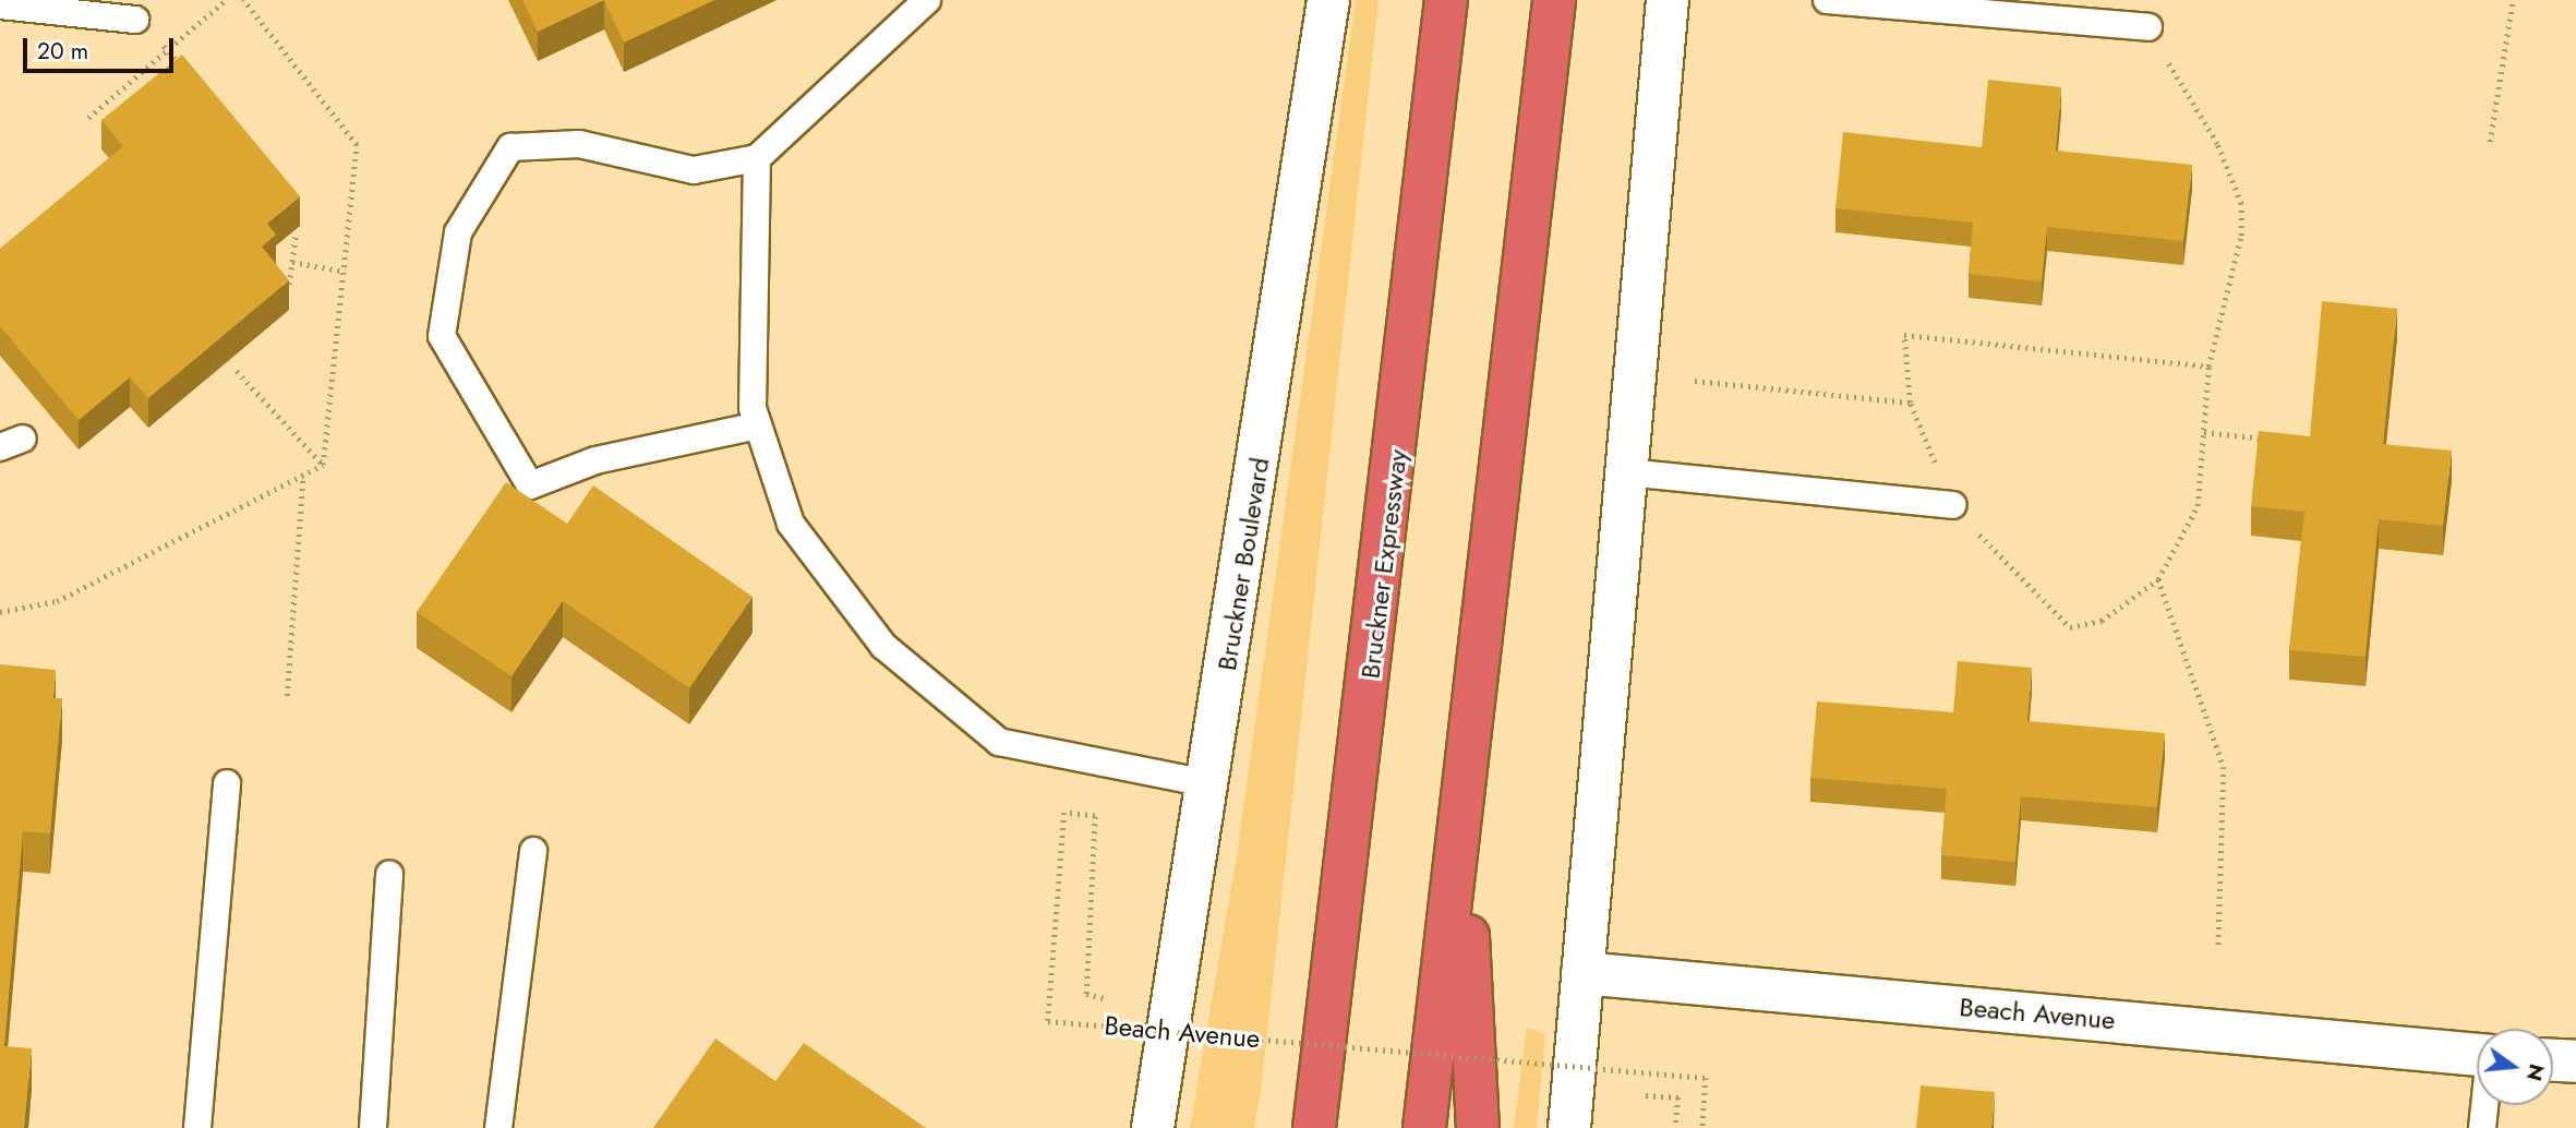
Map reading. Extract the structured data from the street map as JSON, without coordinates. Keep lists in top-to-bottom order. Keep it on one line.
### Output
{"streets":{"highway":["Bruckner Expressway"],"main road":["Bruckner Boulevard","Beach Avenue"]},"scale_bar":"20 m","north":"right"}
